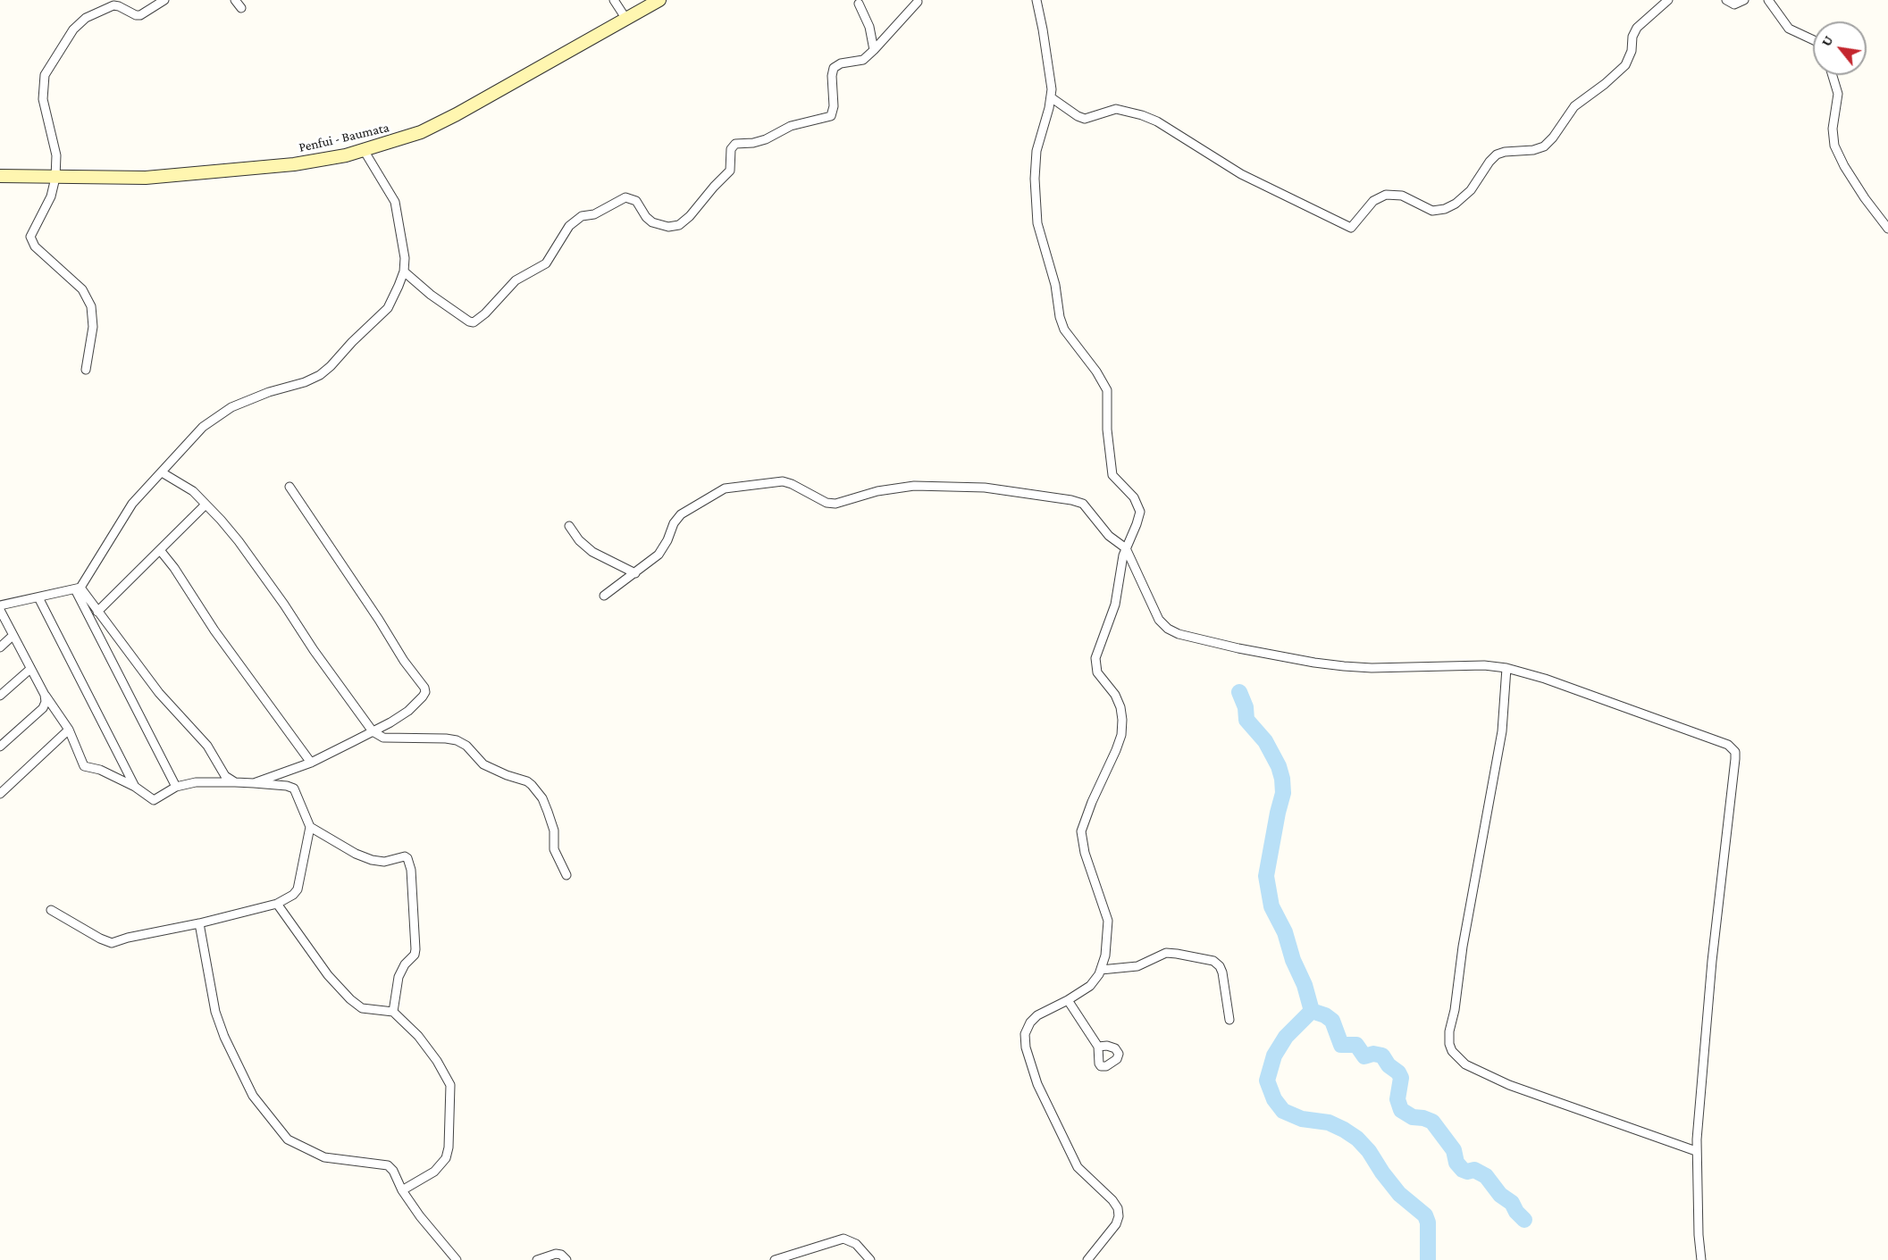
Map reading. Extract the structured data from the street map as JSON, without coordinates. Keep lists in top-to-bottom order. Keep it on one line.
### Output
{"streets":{"street":["Penfui - Baumata"]},"north":"top left"}
